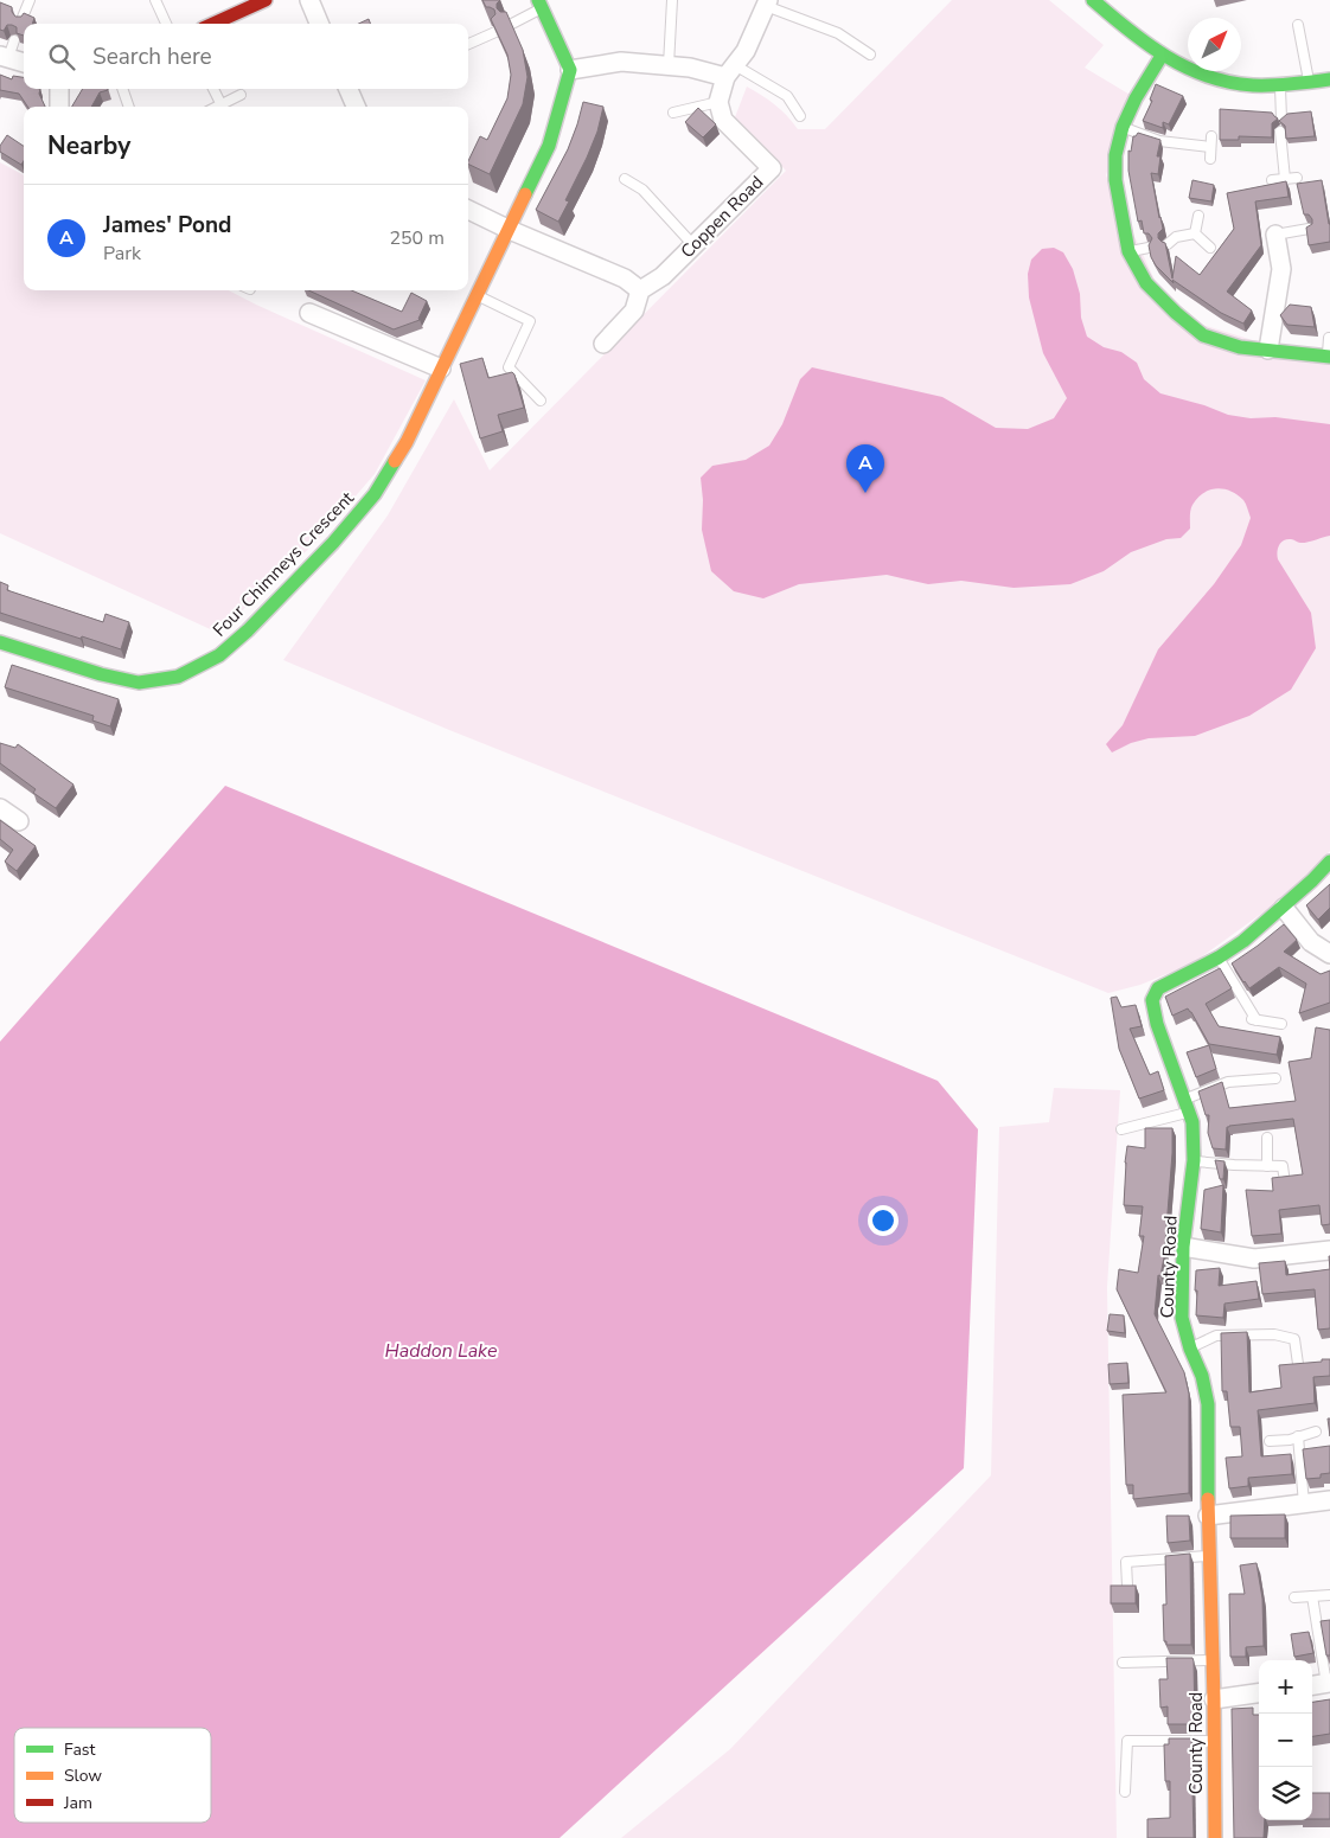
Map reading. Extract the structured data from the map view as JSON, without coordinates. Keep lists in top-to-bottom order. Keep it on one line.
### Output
{"streets":{"street":["Coppen Road","Four Chimneys Crescent","County Road"]},"water":["Haddon Lake"],"legend":["Fast","Slow","Jam"],"north":"top right","page":{"search":"Search here","heading":"Nearby","list":[{"mark":"A","name":"James' Pond","note":"Park","value":"250 m"}],"pins":"A","map_buttons":["+","−"]}}
